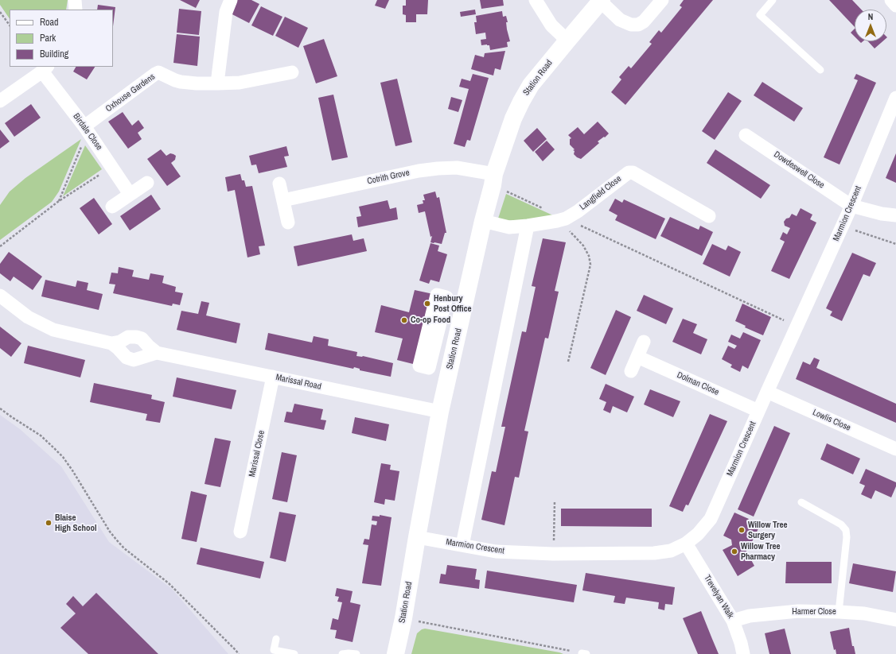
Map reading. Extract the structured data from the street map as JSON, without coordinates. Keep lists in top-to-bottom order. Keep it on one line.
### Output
{"streets":{"main road":["Station Road"],"street":["Oxhouse Gardens","Birdale Close","Dowdeswell Close","Cotrith Grove","Langfield Close","Marmion Crescent","Marissal Road","Dolman Close","Lowlis Close","Marissal Close","Trevelyan Walk","Harmer Close"]},"crossings":[["Station Road","Cotrith Grove"],["Station Road","Langfield Close"],["Station Road","Marmion Crescent"],["Station Road","Marissal Road"],["Oxhouse Gardens","Birdale Close"],["Dowdeswell Close","Marmion Crescent"],["Marmion Crescent","Dolman Close"],["Marmion Crescent","Lowlis Close"],["Marmion Crescent","Trevelyan Walk"],["Marissal Road","Marissal Close"],["Trevelyan Walk","Harmer Close"]],"places":["Henbury Post Office","Co-op Food","Blaise High School","Willow Tree Surgery","Willow Tree Pharmacy"],"legend":["Road","Park","Building"],"north":"top"}
